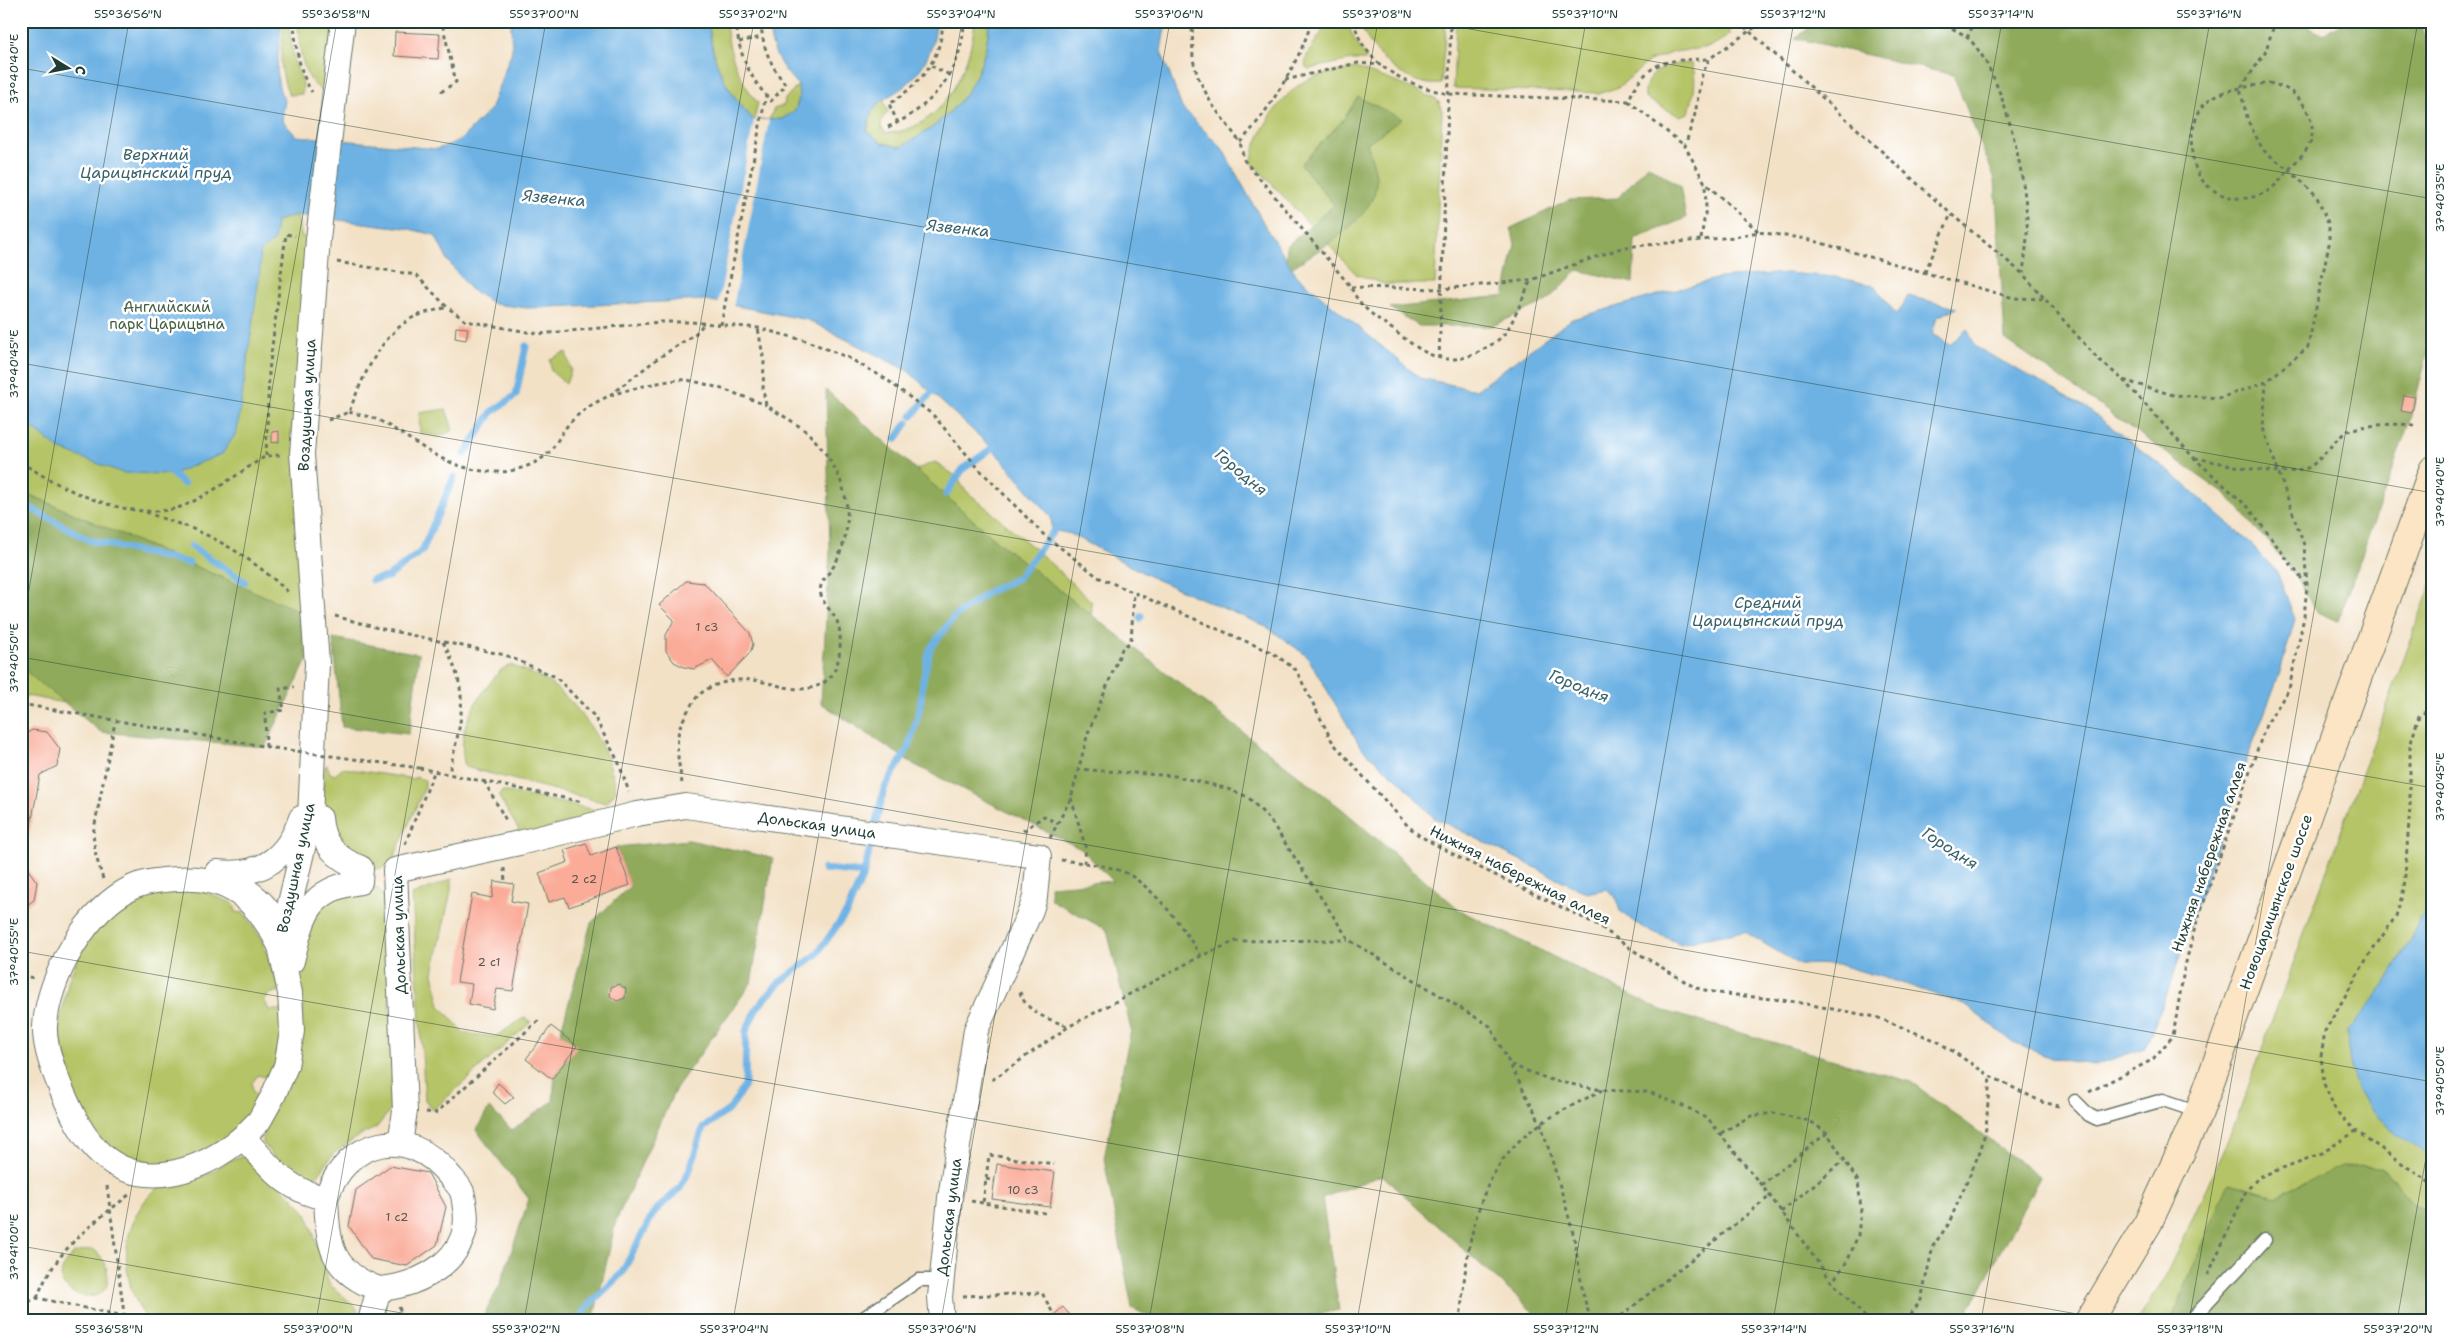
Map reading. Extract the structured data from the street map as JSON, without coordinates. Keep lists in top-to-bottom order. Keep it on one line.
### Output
{"streets":{"main road":["Новоцарицынское шоссе"],"street":["Воздушная улица","Дольская улица"],"path":["Нижняя набережная аллея"]},"water":["Верхний Царицынский пруд","Язвенка","Городня","Средний Царицынский пруд"],"parks":["Английский парк Царицына"],"house_numbers":["1 с3","2 с2","2 с1","10 с3","1 с2"],"north":"right","coordinates":["55°36'56\"N","55°36'58\"N","55°37'00\"N","55°37'02\"N","55°37'04\"N","55°37'06\"N","55°37'08\"N","55°37'10\"N","55°37'12\"N","55°37'14\"N","55°37'16\"N","37°40'40\"E","37°40'35\"E","37°40'45\"E","37°40'50\"E","37°40'55\"E","37°41'00\"E","55°37'18\"N","55°37'20\"N"]}
